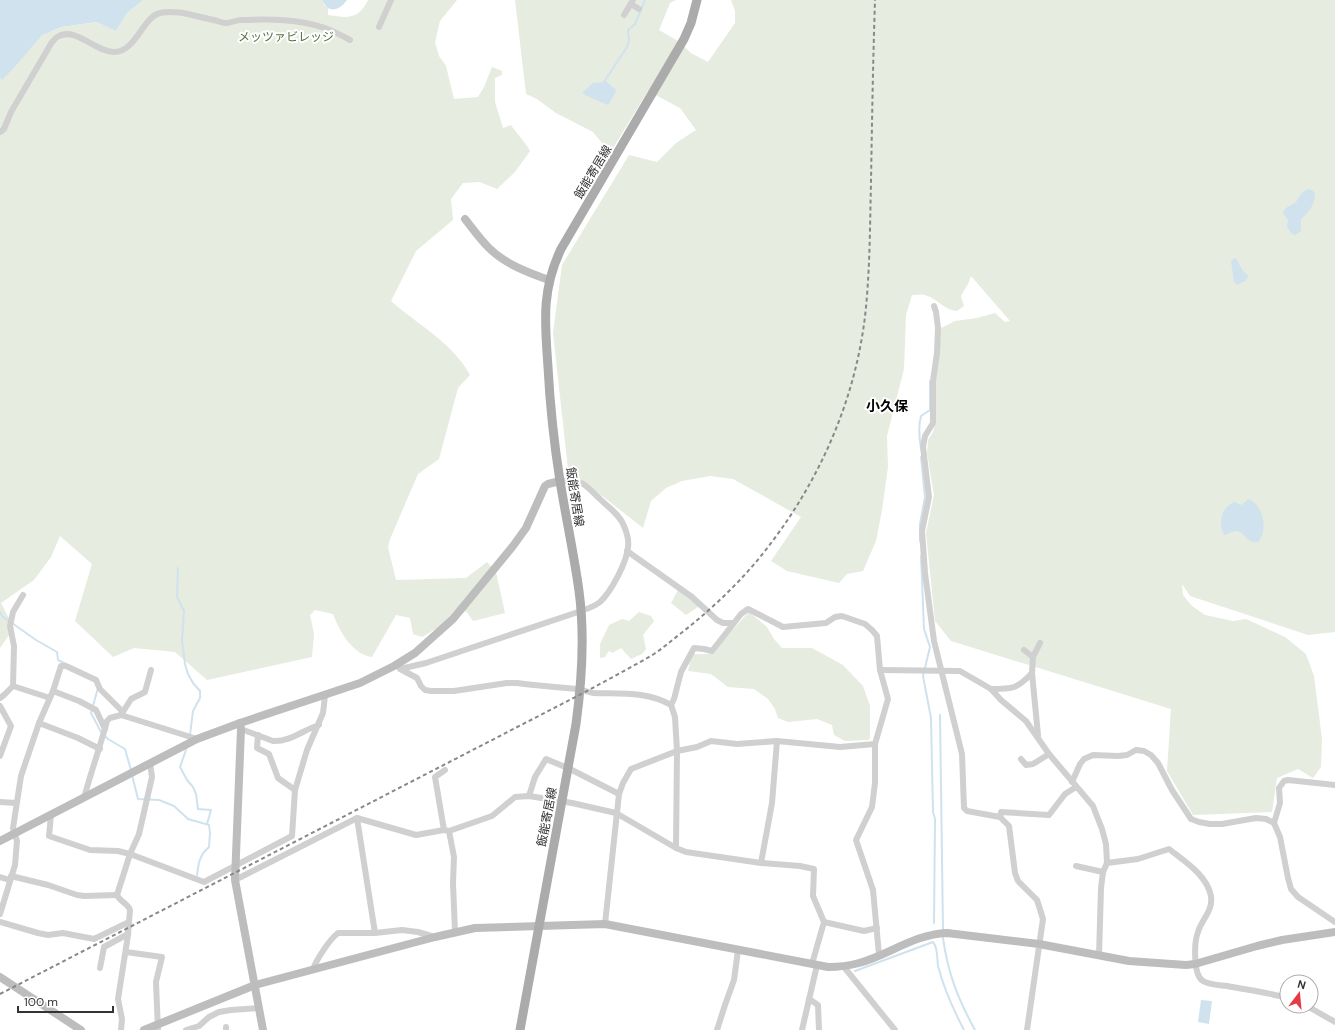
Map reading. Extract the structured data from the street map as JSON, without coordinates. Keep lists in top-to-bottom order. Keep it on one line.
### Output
{"streets":{"main road":["飯能寄居線"]},"districts":["小久保"],"parks":["メッツァビレッジ"],"scale_bar":"100 m","north":"top"}
